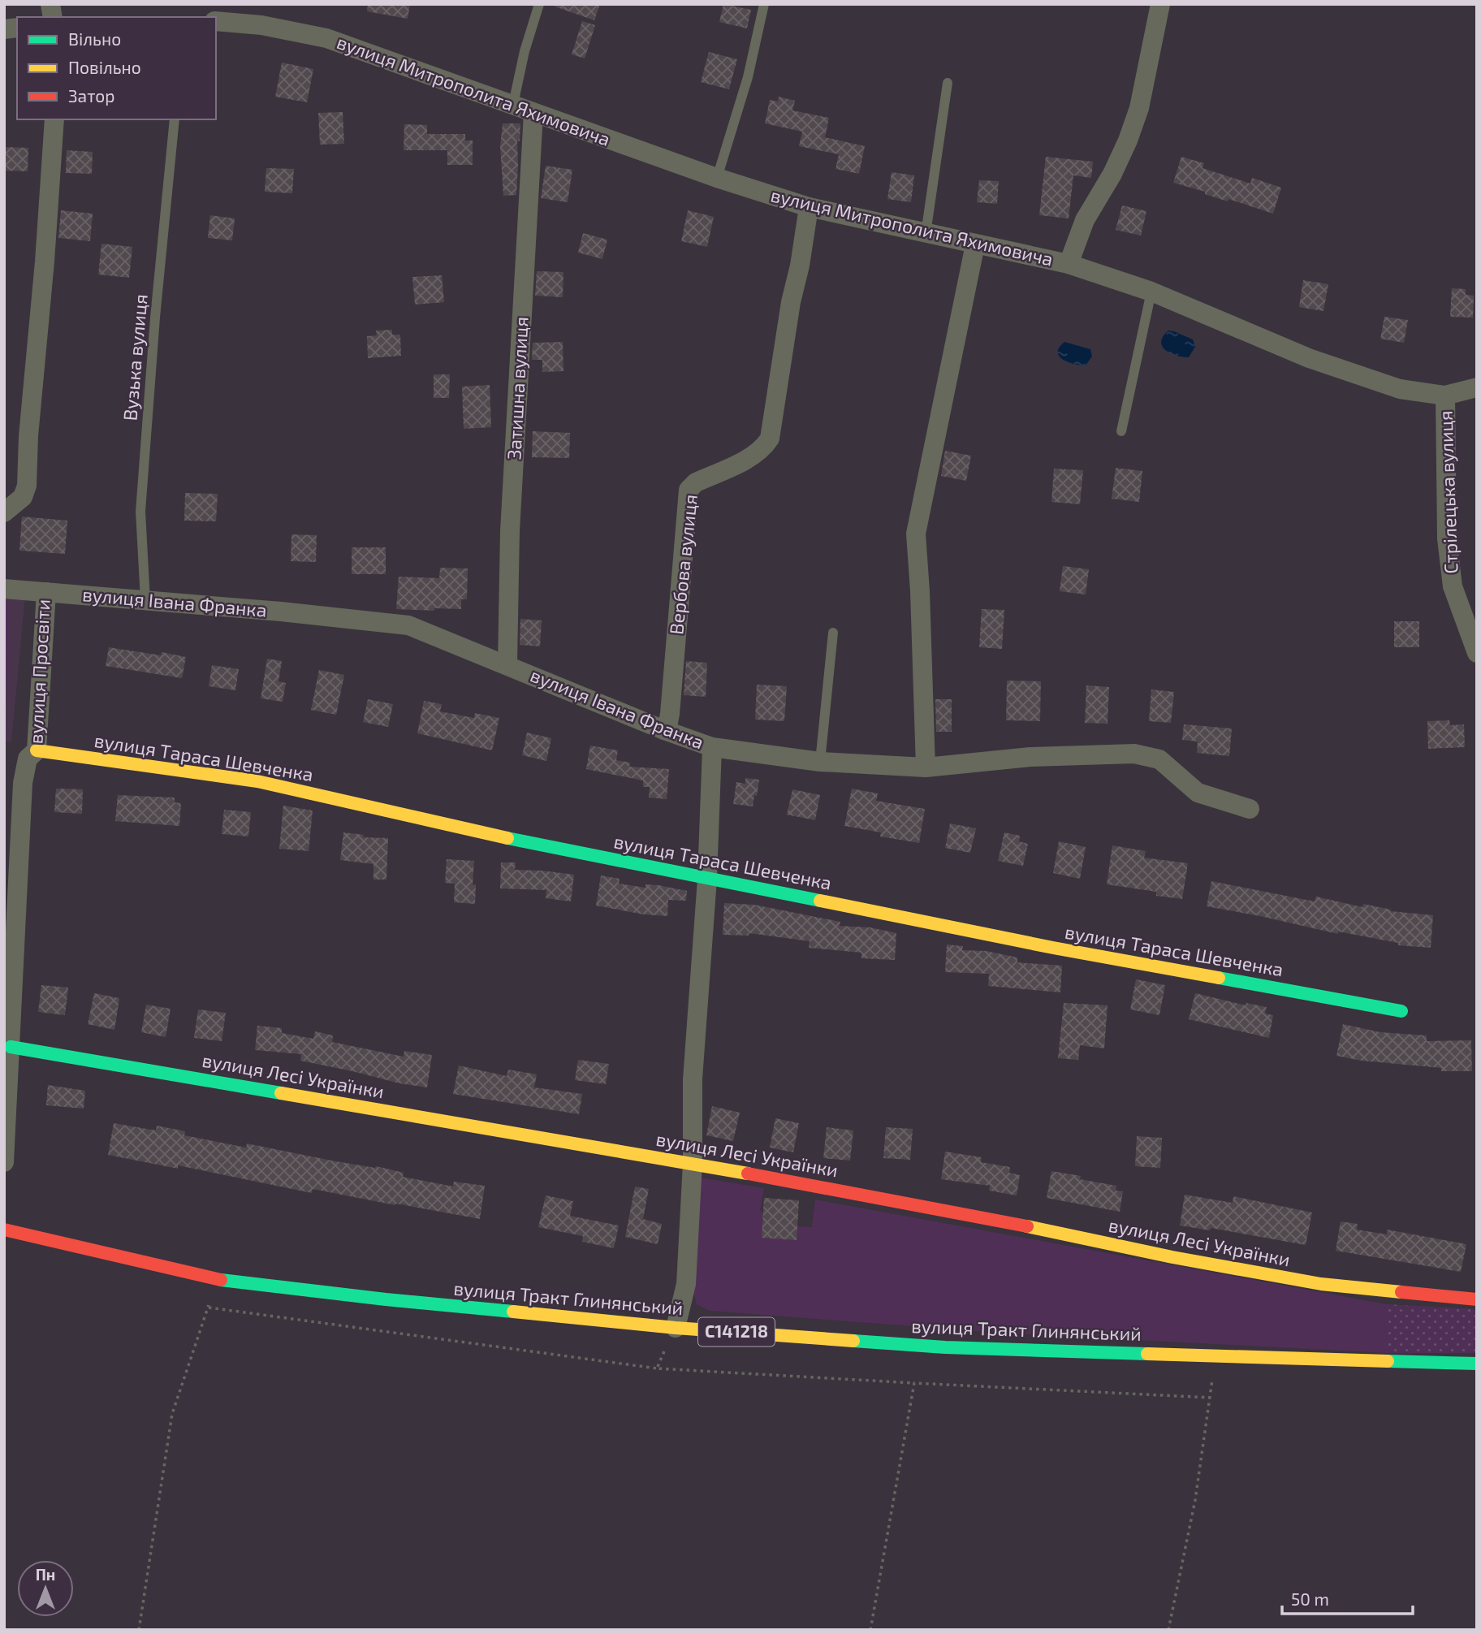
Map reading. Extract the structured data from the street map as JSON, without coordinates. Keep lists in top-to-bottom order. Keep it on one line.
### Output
{"streets":{"street":["вулиця Митрополита Яхимовича","Затишна вулиця","Стрілецька вулиця","Вербова вулиця","вулиця Івана Франка","вулиця Просвіти","вулиця Тараса Шевченка","вулиця Лесі Українки","вулиця Тракт Глинянський","С141218"],"lane":["Вузька вулиця"]},"crossings":[["вулиця Митрополита Яхимовича","Затишна вулиця"],["вулиця Митрополита Яхимовича","Стрілецька вулиця"],["вулиця Митрополита Яхимовича","Вербова вулиця"],["Вузька вулиця","вулиця Івана Франка"],["Затишна вулиця","вулиця Івана Франка"],["Вербова вулиця","вулиця Івана Франка"],["вулиця Івана Франка","вулиця Просвіти"],["вулиця Просвіти","вулиця Тараса Шевченка"],["вулиця Просвіти","вулиця Лесі Українки"]],"legend":["Вільно","Повільно","Затор"],"scale_bar":"50 m","north":"top"}
